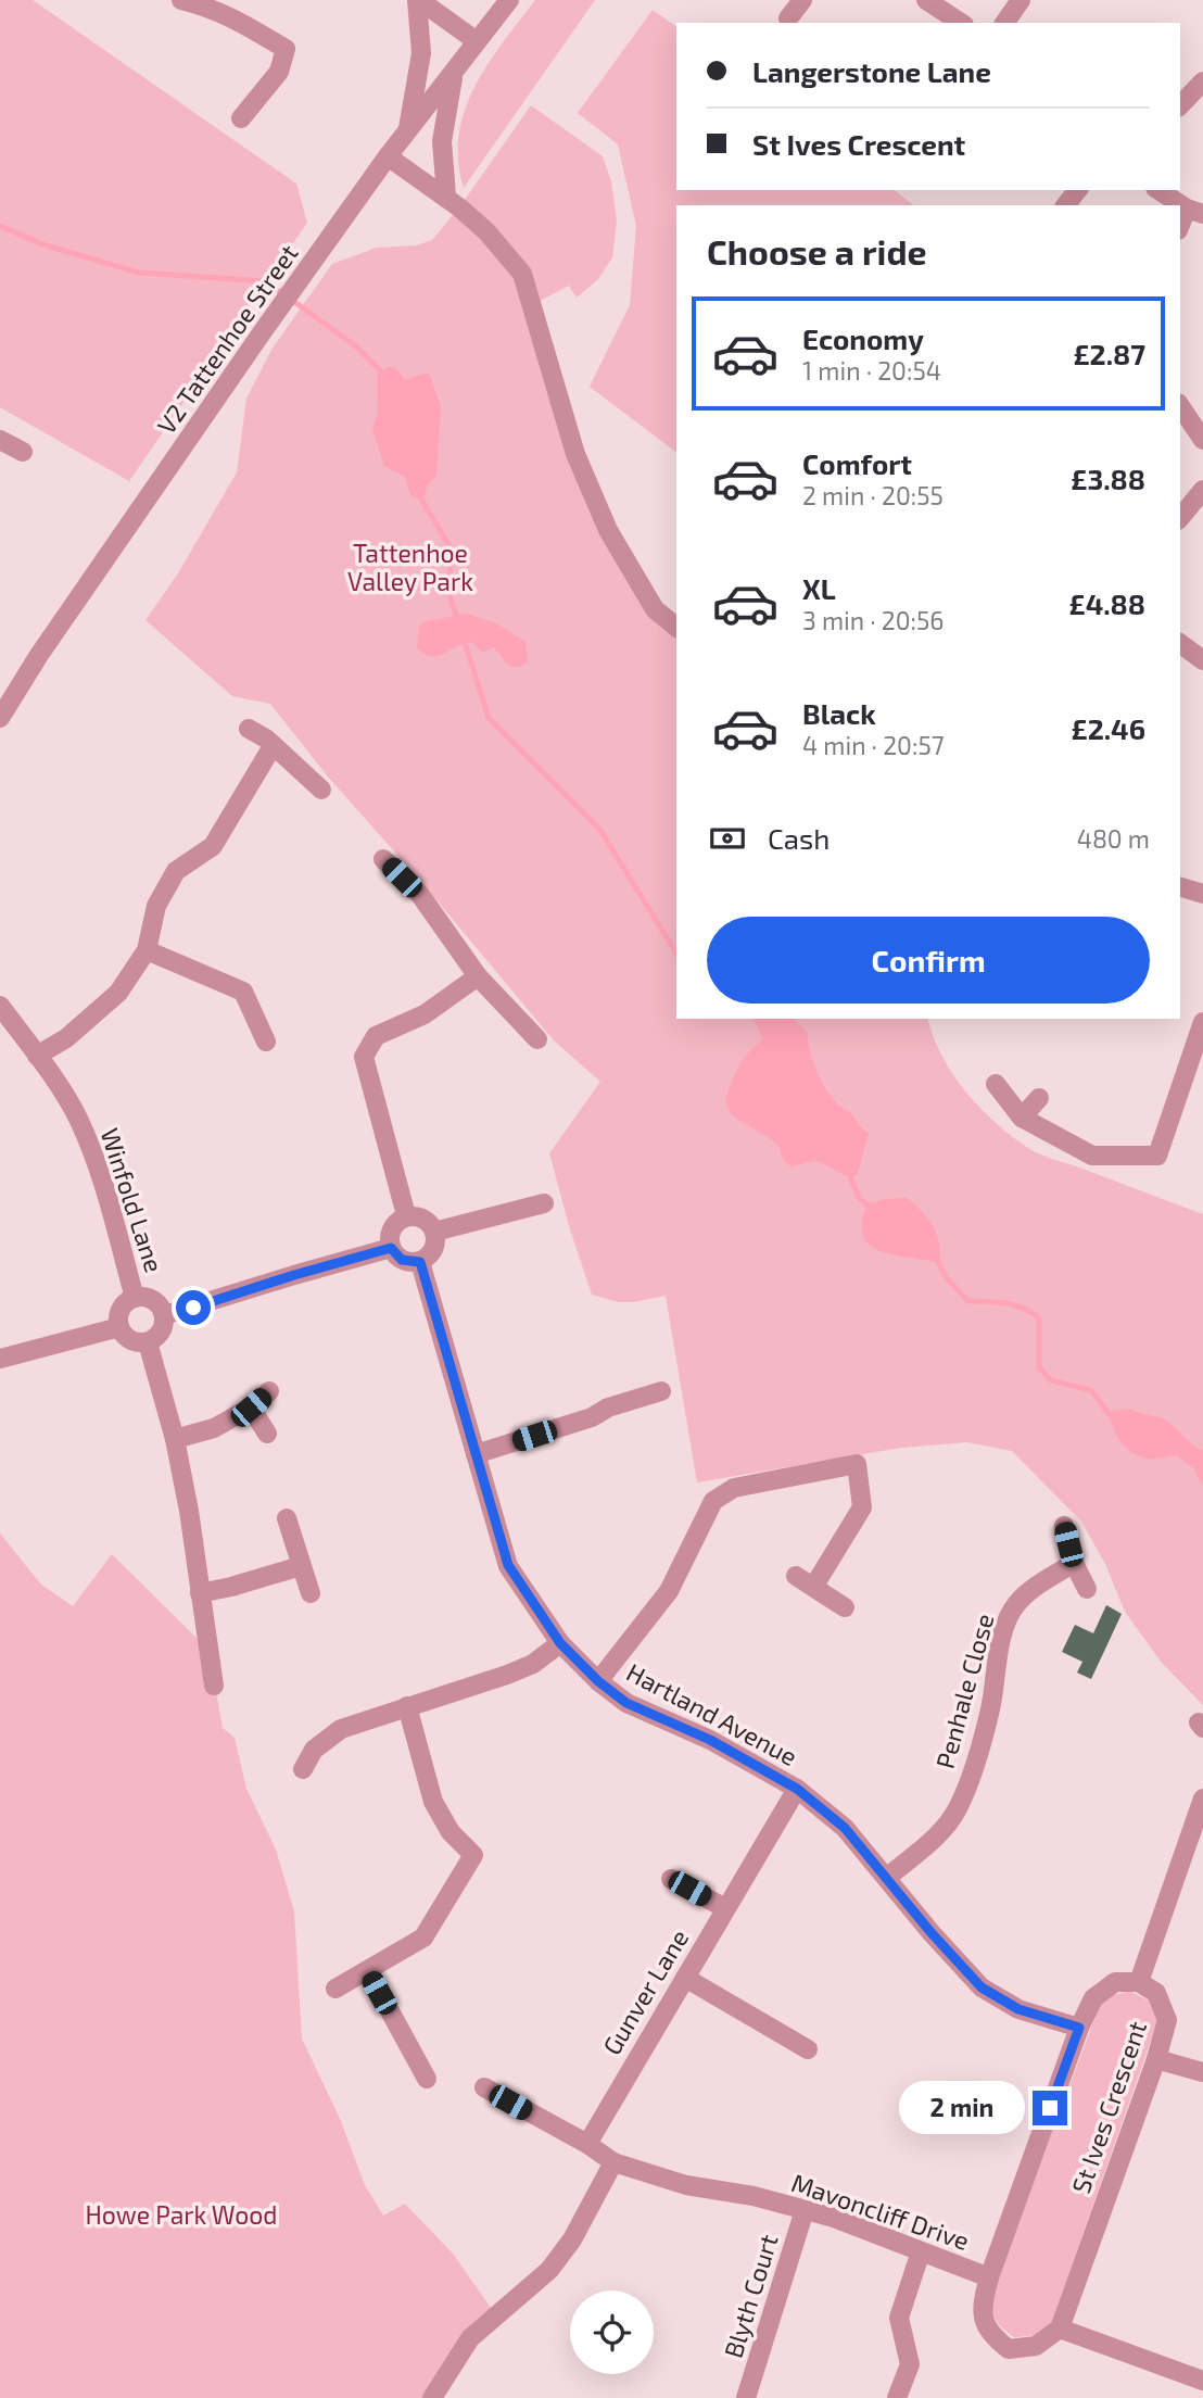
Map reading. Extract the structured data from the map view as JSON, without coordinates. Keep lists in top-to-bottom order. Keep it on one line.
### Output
{"streets":{"street":["V2 Tattenhoe Street","Winfold Lane","Penhale Close","Hartland Avenue","Gunver Lane","St Ives Crescent","Mavoncliff Drive","Blyth Court"]},"crossings":[["Penhale Close","Hartland Avenue"],["Hartland Avenue","Gunver Lane"],["Hartland Avenue","St Ives Crescent"],["Gunver Lane","Mavoncliff Drive"],["St Ives Crescent","Mavoncliff Drive"],["Mavoncliff Drive","Blyth Court"]],"parks":["Tattenhoe Valley Park","Howe Park Wood"],"page":{"banner":["Langerstone Lane","St Ives Crescent"],"heading":"Choose a ride","list":[{"name":"Economy","note":"1 min · 20:54","value":"£2.87"},{"name":"Comfort","note":"2 min · 20:55","value":"£3.88"},{"name":"XL","note":"3 min · 20:56","value":"£4.88"},{"name":"Black","note":"4 min · 20:57","value":"£2.46"}],"pay":["Cash","480 m"],"buttons":"Confirm","bubble":"2 min"}}
